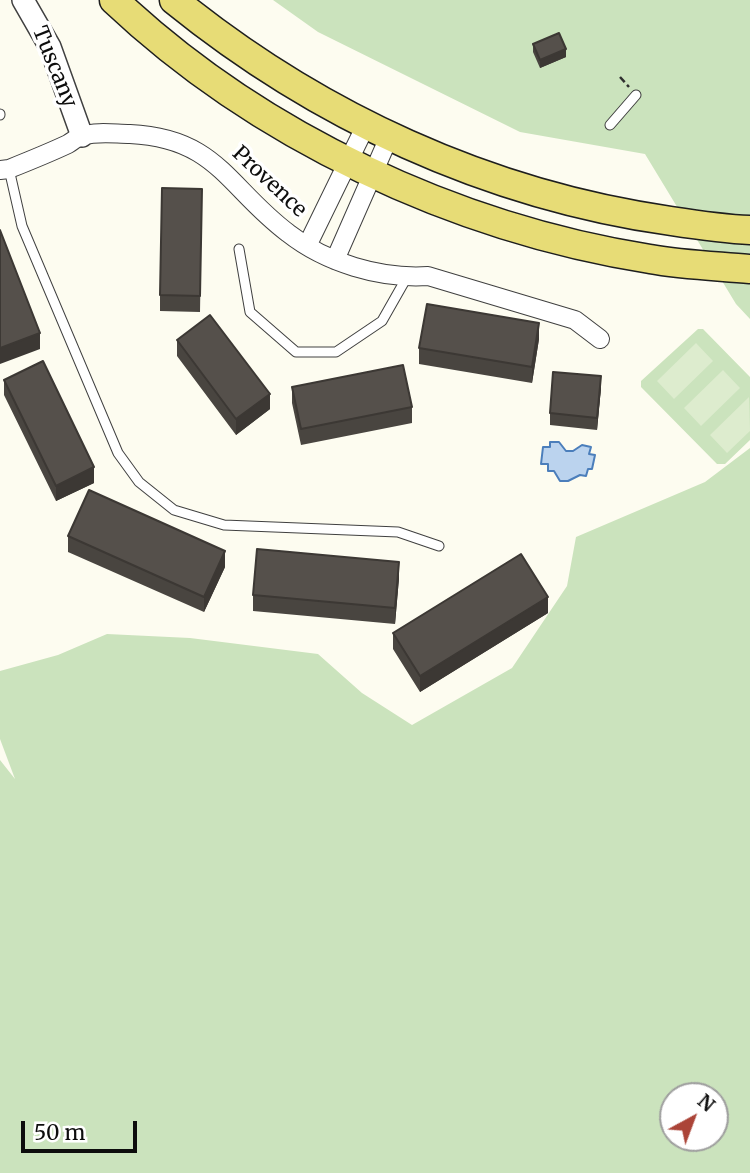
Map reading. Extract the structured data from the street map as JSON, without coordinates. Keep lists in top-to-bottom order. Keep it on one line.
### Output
{"streets":{"street":["Tuscany","Provence"]},"crossings":[["Tuscany","Provence"]],"scale_bar":"50 m","north":"top right"}
